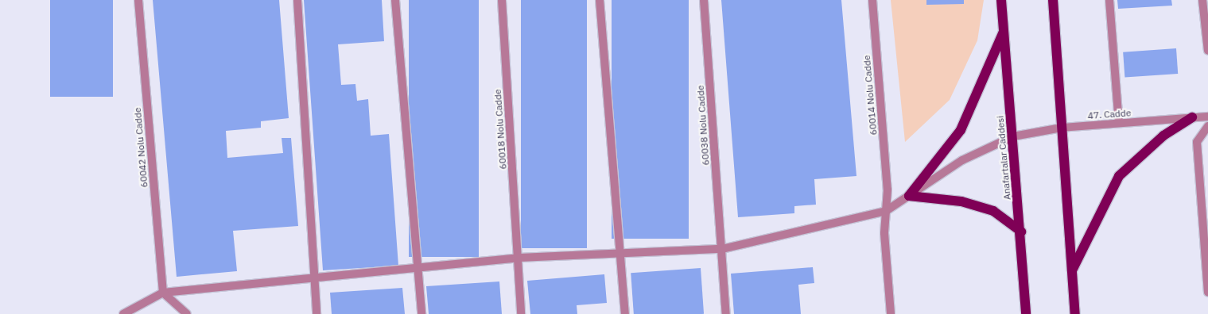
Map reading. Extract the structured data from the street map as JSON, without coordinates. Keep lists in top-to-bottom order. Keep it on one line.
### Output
{"streets":{"main road":["Anafartalar Caddesi"],"street":["60014 Nolu Cadde","47. Cadde","60038 Nolu Cadde","60018 Nolu Cadde","60042 Nolu Cadde"]},"crossings":[["60014 Nolu Cadde","47. Cadde"],["47. Cadde","Anafartalar Caddesi"]]}
